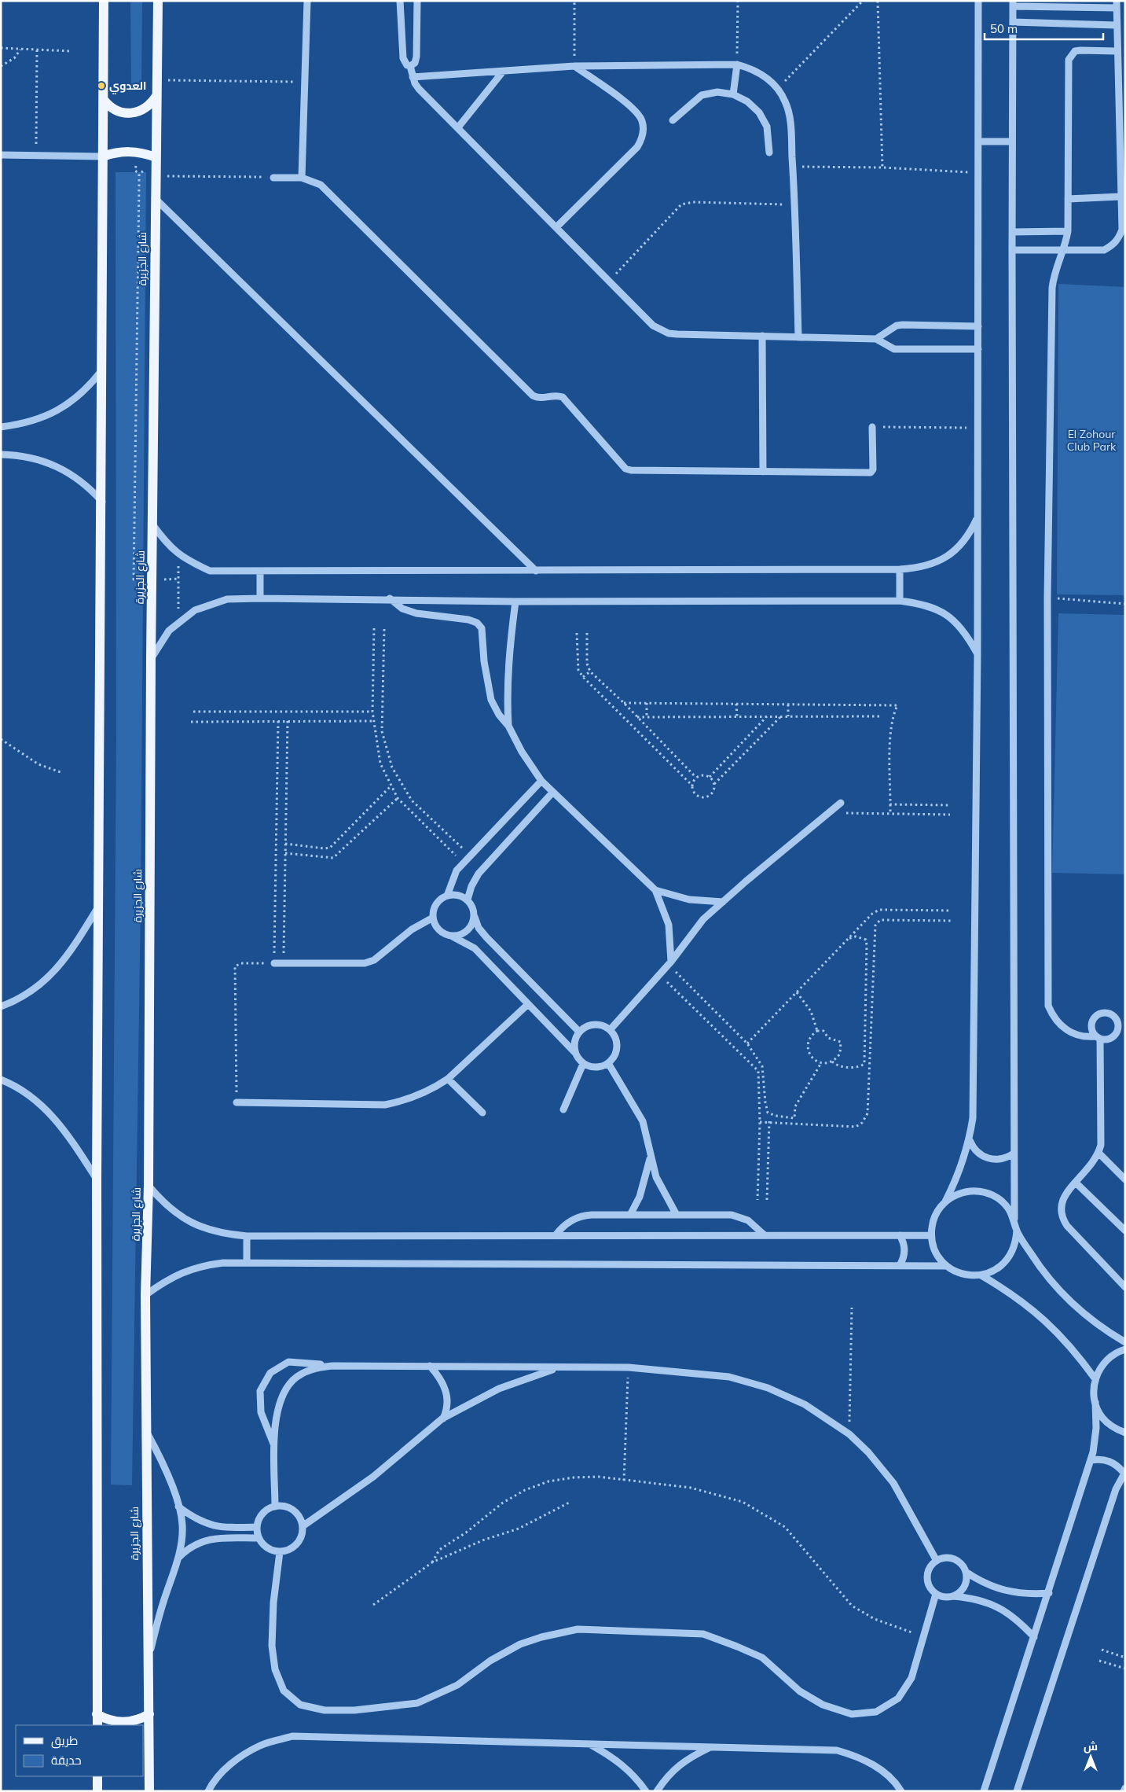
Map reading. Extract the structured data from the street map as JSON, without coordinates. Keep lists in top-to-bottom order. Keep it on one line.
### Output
{"streets":{"main road":["شارع الجزيرة"]},"parks":["El Zohour Club Park"],"places":["العدوي"],"legend":["طريق","حديقة"],"scale_bar":"50 m","north":"top"}
